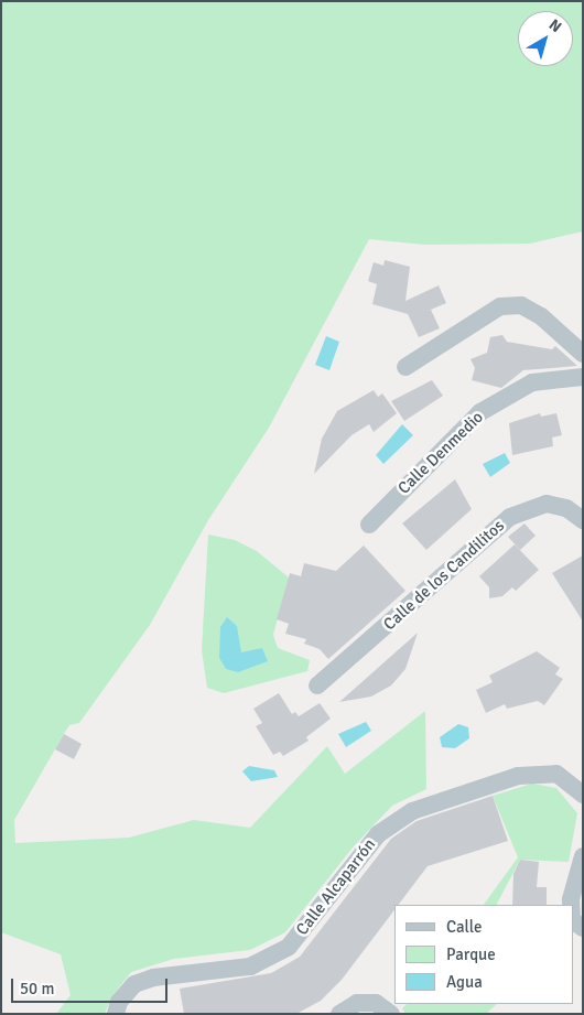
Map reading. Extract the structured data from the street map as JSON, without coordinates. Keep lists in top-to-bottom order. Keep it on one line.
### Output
{"streets":{"street":["Calle Denmedio","Calle de los Candilitos","Calle Alcaparrón"]},"legend":["Calle","Parque","Agua"],"scale_bar":"50 m","north":"top right"}
